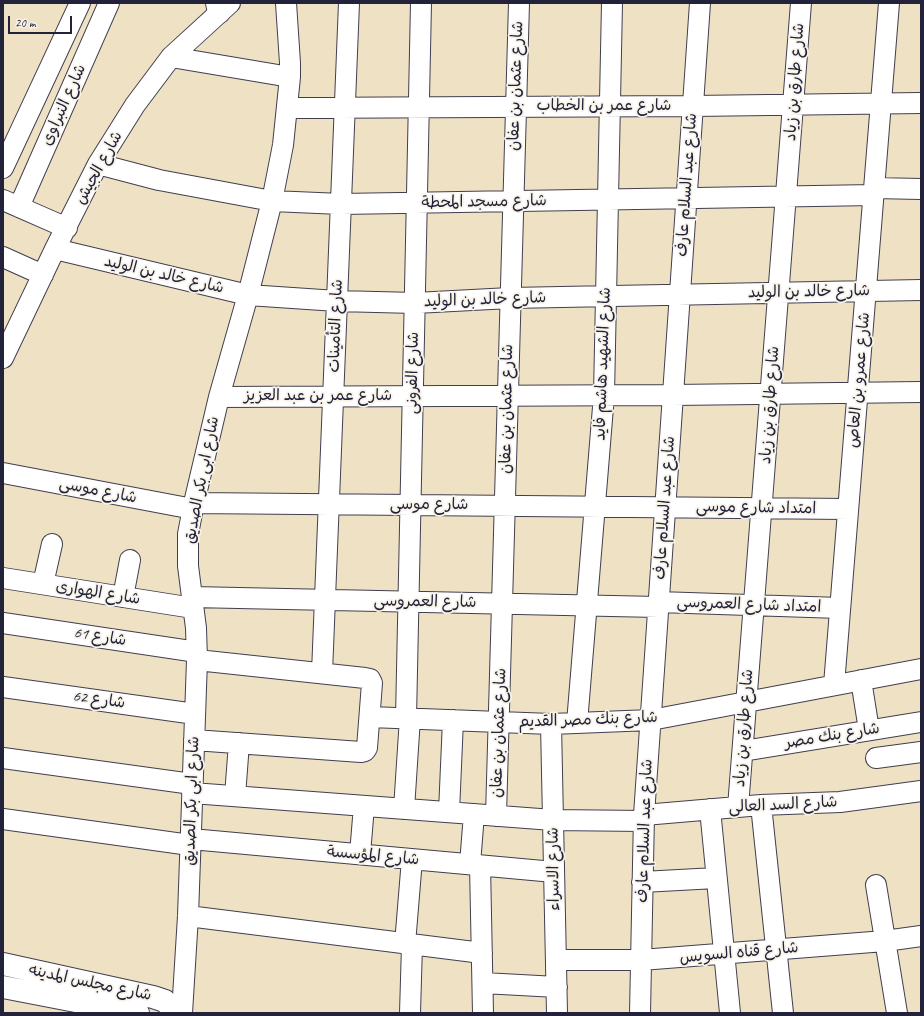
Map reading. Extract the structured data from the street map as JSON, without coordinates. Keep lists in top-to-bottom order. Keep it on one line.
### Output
{"streets":{"street":["شارع طارق بن زياد","شارع عثمان بن عفان","شارع النبراوى","شارع عمر بن الخطاب","شارع الجيش","شارع عبد السلام عارف","شارع مسجد المحطة","شارع خالد بن الوليد","شارع التأمينات","شارع الشهيد هاشم فايد","شارع الفرونى","شارع عمرو بن العاص","شارع عمر بن عبد العزيز","شارع ابى بكر الصديق","شارع موسى","امتداد شارع موسى","شارع الهوارى","شارع العمروسى","امتداد شارع العمروسى","شارع 61","شارع 62","شارع بنك مصر القديم","شارع بنك مصر","شارع السد العالى","شارع المؤسسة","شارع الاسراء","شارع قناه السويس","شارع مجلس المدينه"]},"crossings":[["شارع طارق بن زياد","شارع عمر بن الخطاب"],["شارع طارق بن زياد","شارع مسجد المحطة"],["شارع طارق بن زياد","شارع خالد بن الوليد"],["شارع طارق بن زياد","شارع عمر بن عبد العزيز"],["شارع طارق بن زياد","امتداد شارع موسى"],["شارع طارق بن زياد","امتداد شارع العمروسى"],["شارع طارق بن زياد","شارع بنك مصر القديم"],["شارع طارق بن زياد","شارع بنك مصر"],["شارع طارق بن زياد","شارع السد العالى"],["شارع عثمان بن عفان","شارع عمر بن الخطاب"],["شارع عثمان بن عفان","شارع مسجد المحطة"],["شارع عثمان بن عفان","شارع خالد بن الوليد"],["شارع عثمان بن عفان","شارع عمر بن عبد العزيز"],["شارع عثمان بن عفان","شارع موسى"],["شارع عثمان بن عفان","شارع العمروسى"],["شارع عثمان بن عفان","شارع بنك مصر القديم"],["شارع عثمان بن عفان","شارع السد العالى"],["شارع عمر بن الخطاب","شارع عبد السلام عارف"],["شارع عمر بن الخطاب","شارع التأمينات"],["شارع عمر بن الخطاب","شارع الشهيد هاشم فايد"],["شارع عمر بن الخطاب","شارع الفرونى"],["شارع عمر بن الخطاب","شارع عمرو بن العاص"],["شارع عمر بن الخطاب","شارع ابى بكر الصديق"],["شارع الجيش","شارع مسجد المحطة"],["شارع الجيش","شارع خالد بن الوليد"],["شارع عبد السلام عارف","شارع مسجد المحطة"],["شارع عبد السلام عارف","شارع خالد بن الوليد"],["شارع عبد السلام عارف","شارع عمر بن عبد العزيز"],["شارع عبد السلام عارف","شارع موسى"],["شارع عبد السلام عارف","امتداد شارع موسى"],["شارع عبد السلام عارف","شارع العمروسى"],["شارع عبد السلام عارف","امتداد شارع العمروسى"],["شارع عبد السلام عارف","شارع بنك مصر القديم"],["شارع عبد السلام عارف","شارع السد العالى"],["شارع عبد السلام عارف","شارع قناه السويس"],["شارع مسجد المحطة","شارع التأمينات"],["شارع مسجد المحطة","شارع الشهيد هاشم فايد"],["شارع مسجد المحطة","شارع الفرونى"],["شارع مسجد المحطة","شارع عمرو بن العاص"],["شارع مسجد المحطة","شارع ابى بكر الصديق"],["شارع خالد بن الوليد","شارع التأمينات"],["شارع خالد بن الوليد","شارع الشهيد هاشم فايد"],["شارع خالد بن الوليد","شارع الفرونى"],["شارع خالد بن الوليد","شارع عمرو بن العاص"],["شارع خالد بن الوليد","شارع ابى بكر الصديق"],["شارع التأمينات","شارع عمر بن عبد العزيز"],["شارع التأمينات","شارع موسى"],["شارع التأمينات","شارع العمروسى"],["شارع التأمينات","شارع 61"],["شارع الشهيد هاشم فايد","شارع عمر بن عبد العزيز"],["شارع الشهيد هاشم فايد","شارع موسى"],["شارع الشهيد هاشم فايد","شارع العمروسى"],["شارع الشهيد هاشم فايد","شارع بنك مصر القديم"],["شارع الفرونى","شارع عمر بن عبد العزيز"],["شارع الفرونى","شارع موسى"],["شارع الفرونى","شارع العمروسى"],["شارع الفرونى","شارع بنك مصر القديم"],["شارع الفرونى","شارع السد العالى"],["شارع عمرو بن العاص","شارع عمر بن عبد العزيز"],["شارع عمرو بن العاص","امتداد شارع موسى"],["شارع عمرو بن العاص","امتداد شارع العمروسى"],["شارع عمرو بن العاص","شارع بنك مصر القديم"],["شارع عمر بن عبد العزيز","شارع ابى بكر الصديق"],["شارع ابى بكر الصديق","شارع موسى"],["شارع ابى بكر الصديق","شارع الهوارى"],["شارع ابى بكر الصديق","شارع العمروسى"],["شارع ابى بكر الصديق","شارع 61"],["شارع ابى بكر الصديق","شارع 62"],["شارع ابى بكر الصديق","شارع السد العالى"],["شارع ابى بكر الصديق","شارع المؤسسة"],["شارع ابى بكر الصديق","شارع مجلس المدينه"],["شارع موسى","امتداد شارع موسى"],["شارع الهوارى","شارع العمروسى"],["شارع العمروسى","امتداد شارع العمروسى"],["شارع 61","شارع بنك مصر القديم"],["شارع بنك مصر القديم","شارع الاسراء"],["شارع السد العالى","شارع الاسراء"],["شارع المؤسسة","شارع الاسراء"],["شارع الاسراء","شارع قناه السويس"]],"scale_bar":"20 m"}
